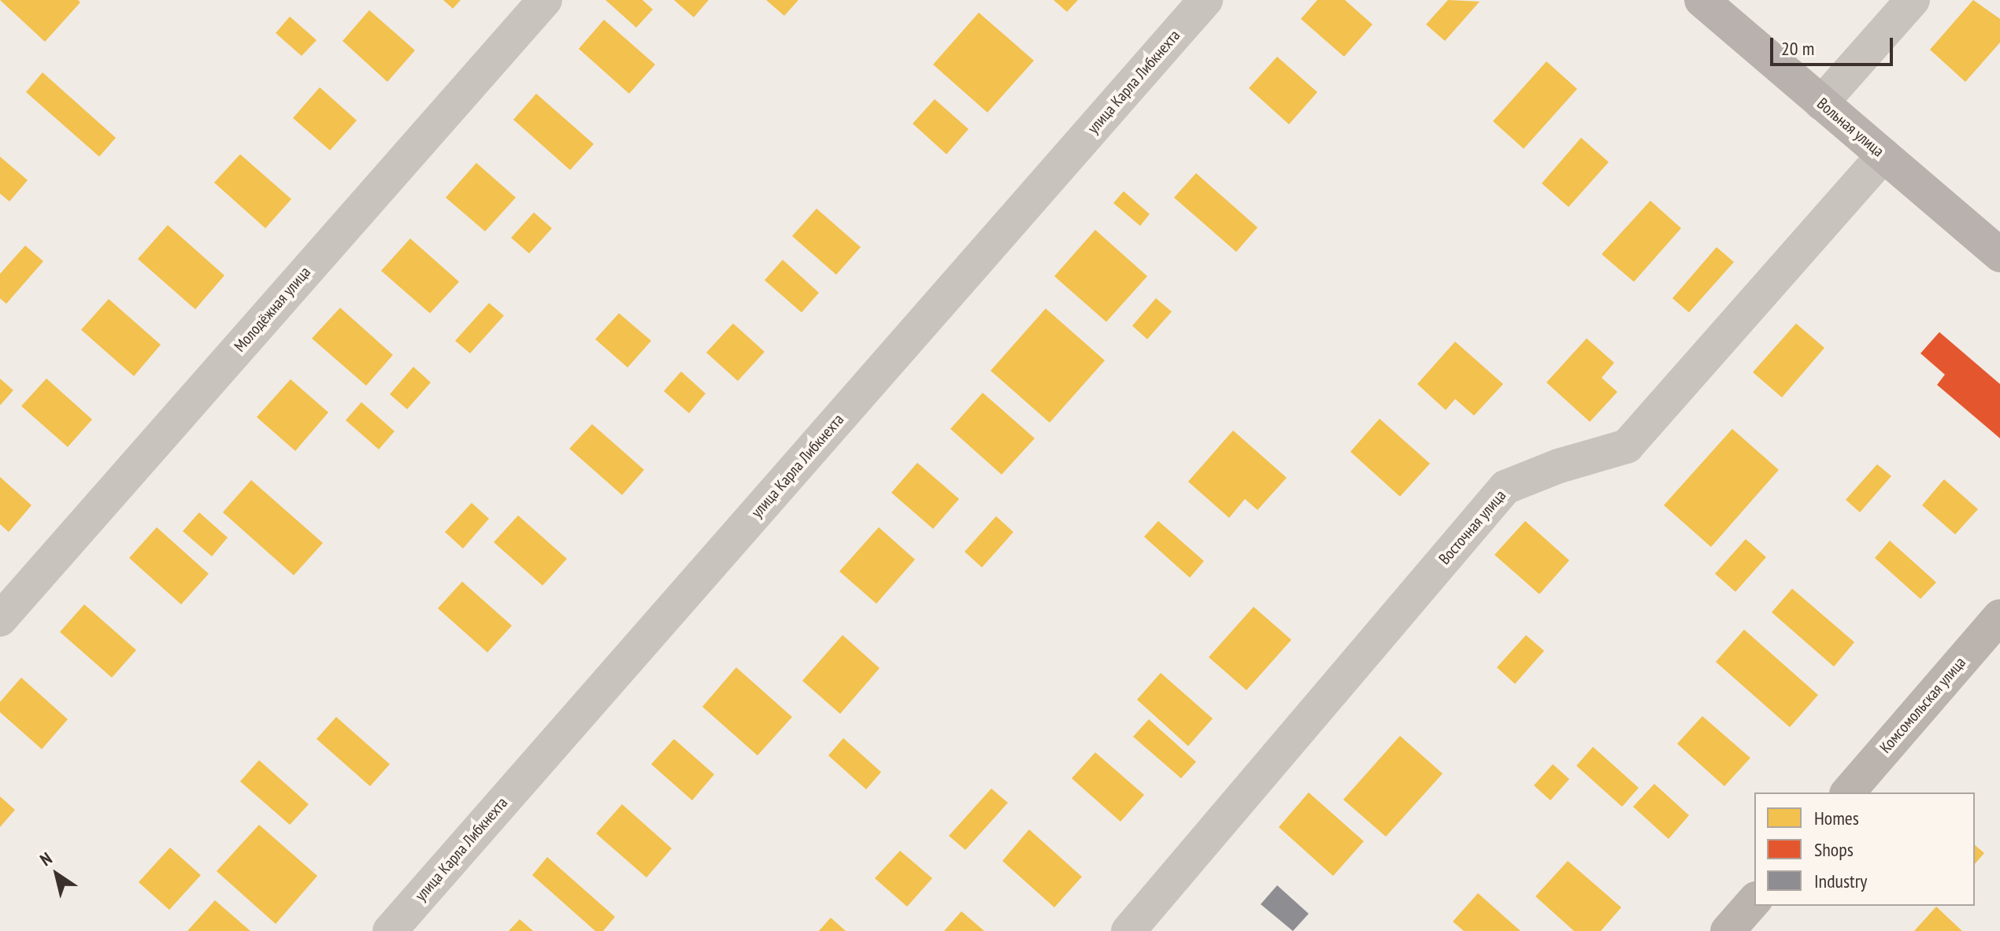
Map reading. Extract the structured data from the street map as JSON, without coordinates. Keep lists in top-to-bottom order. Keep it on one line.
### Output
{"streets":{"main road":["Вольная улица"],"street":["улица Карла Либкнехта","Молодёжная улица","Восточная улица","Комсомольская улица"]},"crossings":[["Вольная улица","Восточная улица"]],"legend":["Homes","Shops","Industry"],"scale_bar":"20 m","north":"top left"}
